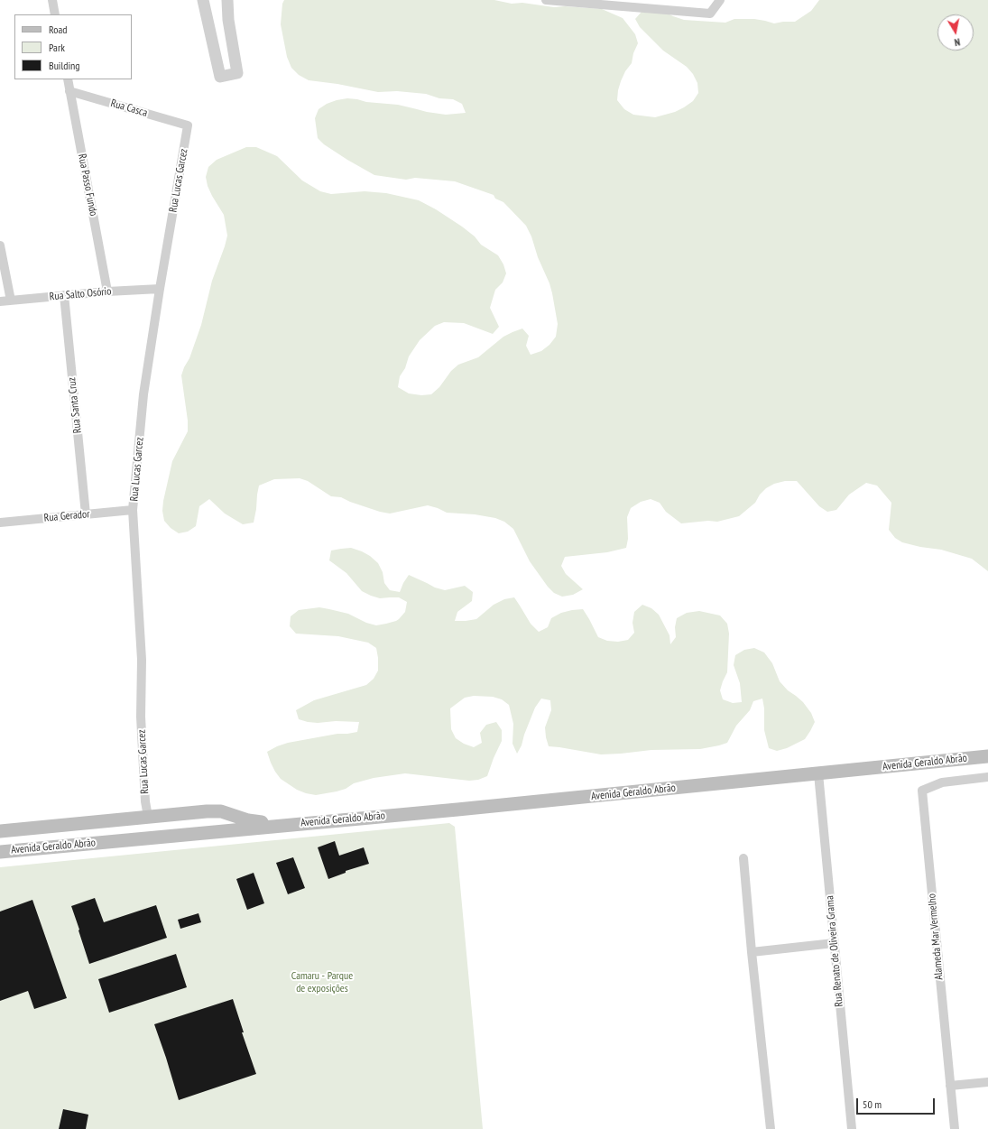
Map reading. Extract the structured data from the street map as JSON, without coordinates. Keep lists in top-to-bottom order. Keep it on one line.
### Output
{"streets":{"main road":["Avenida Geraldo Abrão"],"street":["Rua Casca","Rua Lucas Garcez","Rua Passo Fundo","Rua Salto Osório","Rua Santa Cruz","Rua Gerador","Alameda Mar Vermelho","Rua Renato de Oliveira Grama"]},"crossings":[["Rua Casca","Rua Lucas Garcez"],["Rua Casca","Rua Passo Fundo"],["Rua Lucas Garcez","Rua Salto Osório"],["Rua Lucas Garcez","Rua Gerador"],["Rua Lucas Garcez","Avenida Geraldo Abrão"],["Rua Passo Fundo","Rua Salto Osório"],["Rua Salto Osório","Rua Santa Cruz"],["Rua Santa Cruz","Rua Gerador"],["Avenida Geraldo Abrão","Rua Renato de Oliveira Grama"]],"parks":["Camaru - Parque de exposições"],"legend":["Road","Park","Building"],"scale_bar":"50 m","north":"bottom"}
